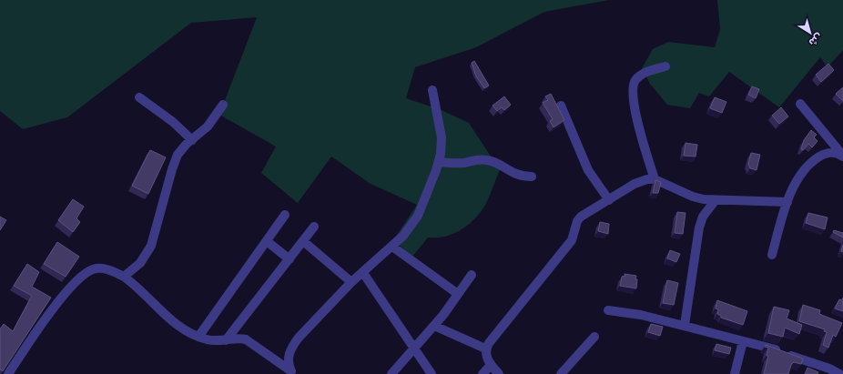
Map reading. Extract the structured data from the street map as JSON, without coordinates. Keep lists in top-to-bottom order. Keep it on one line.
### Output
{"north":"bottom right"}
